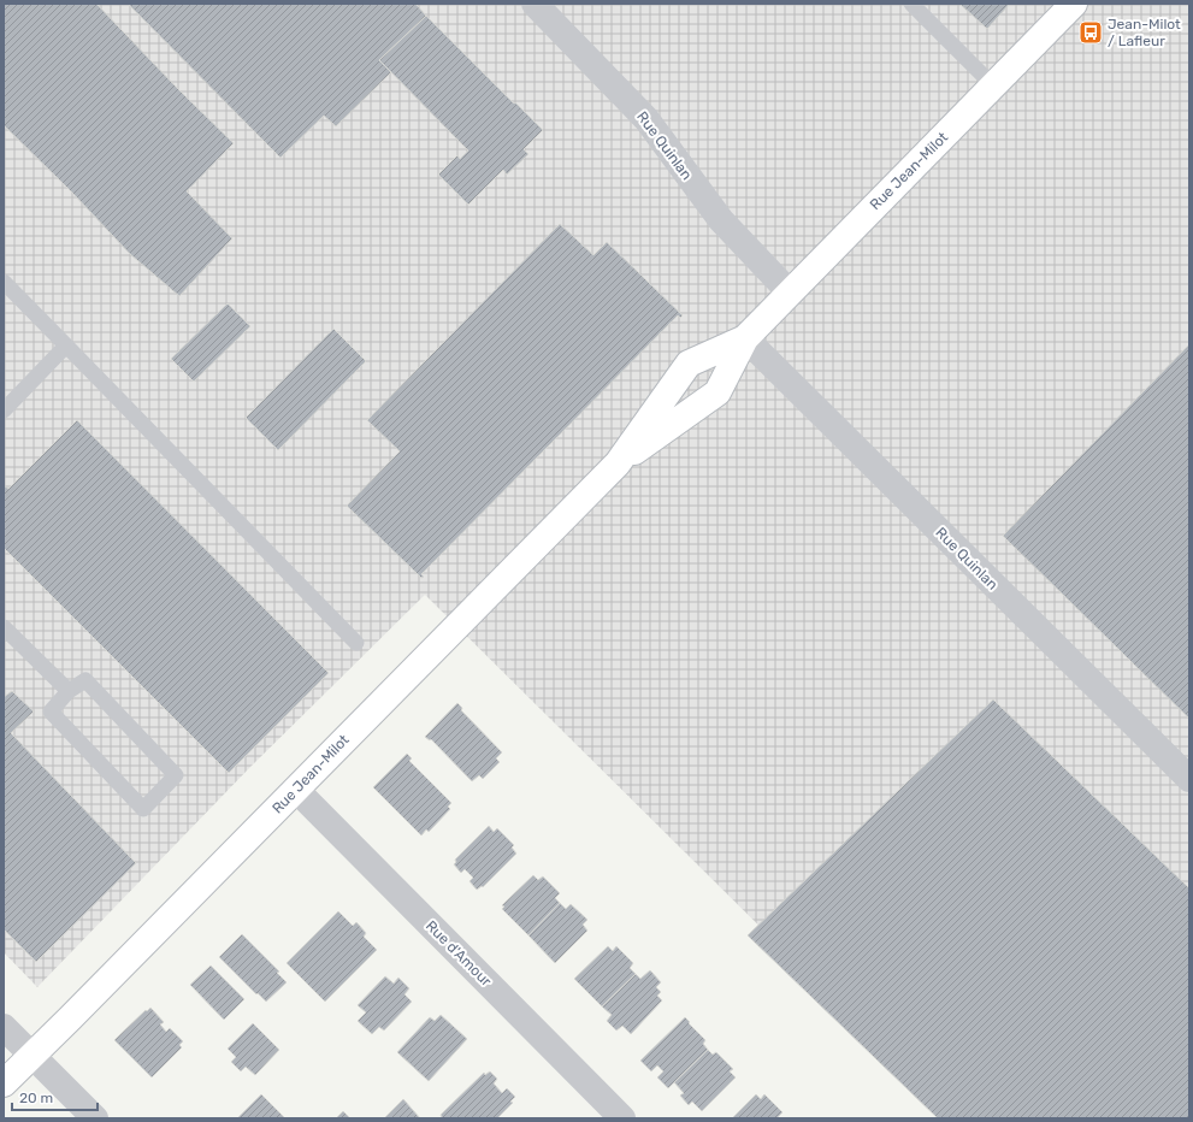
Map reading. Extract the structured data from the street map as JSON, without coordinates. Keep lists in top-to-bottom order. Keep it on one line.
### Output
{"streets":{"street":["Rue Quinlan","Rue Jean-Milot","Rue d'Amour"]},"crossings":[["Rue Quinlan","Rue Jean-Milot"],["Rue Jean-Milot","Rue d'Amour"]],"places":{"bus stop":["Jean-Milot / Lafleur"]},"scale_bar":"20 m"}
